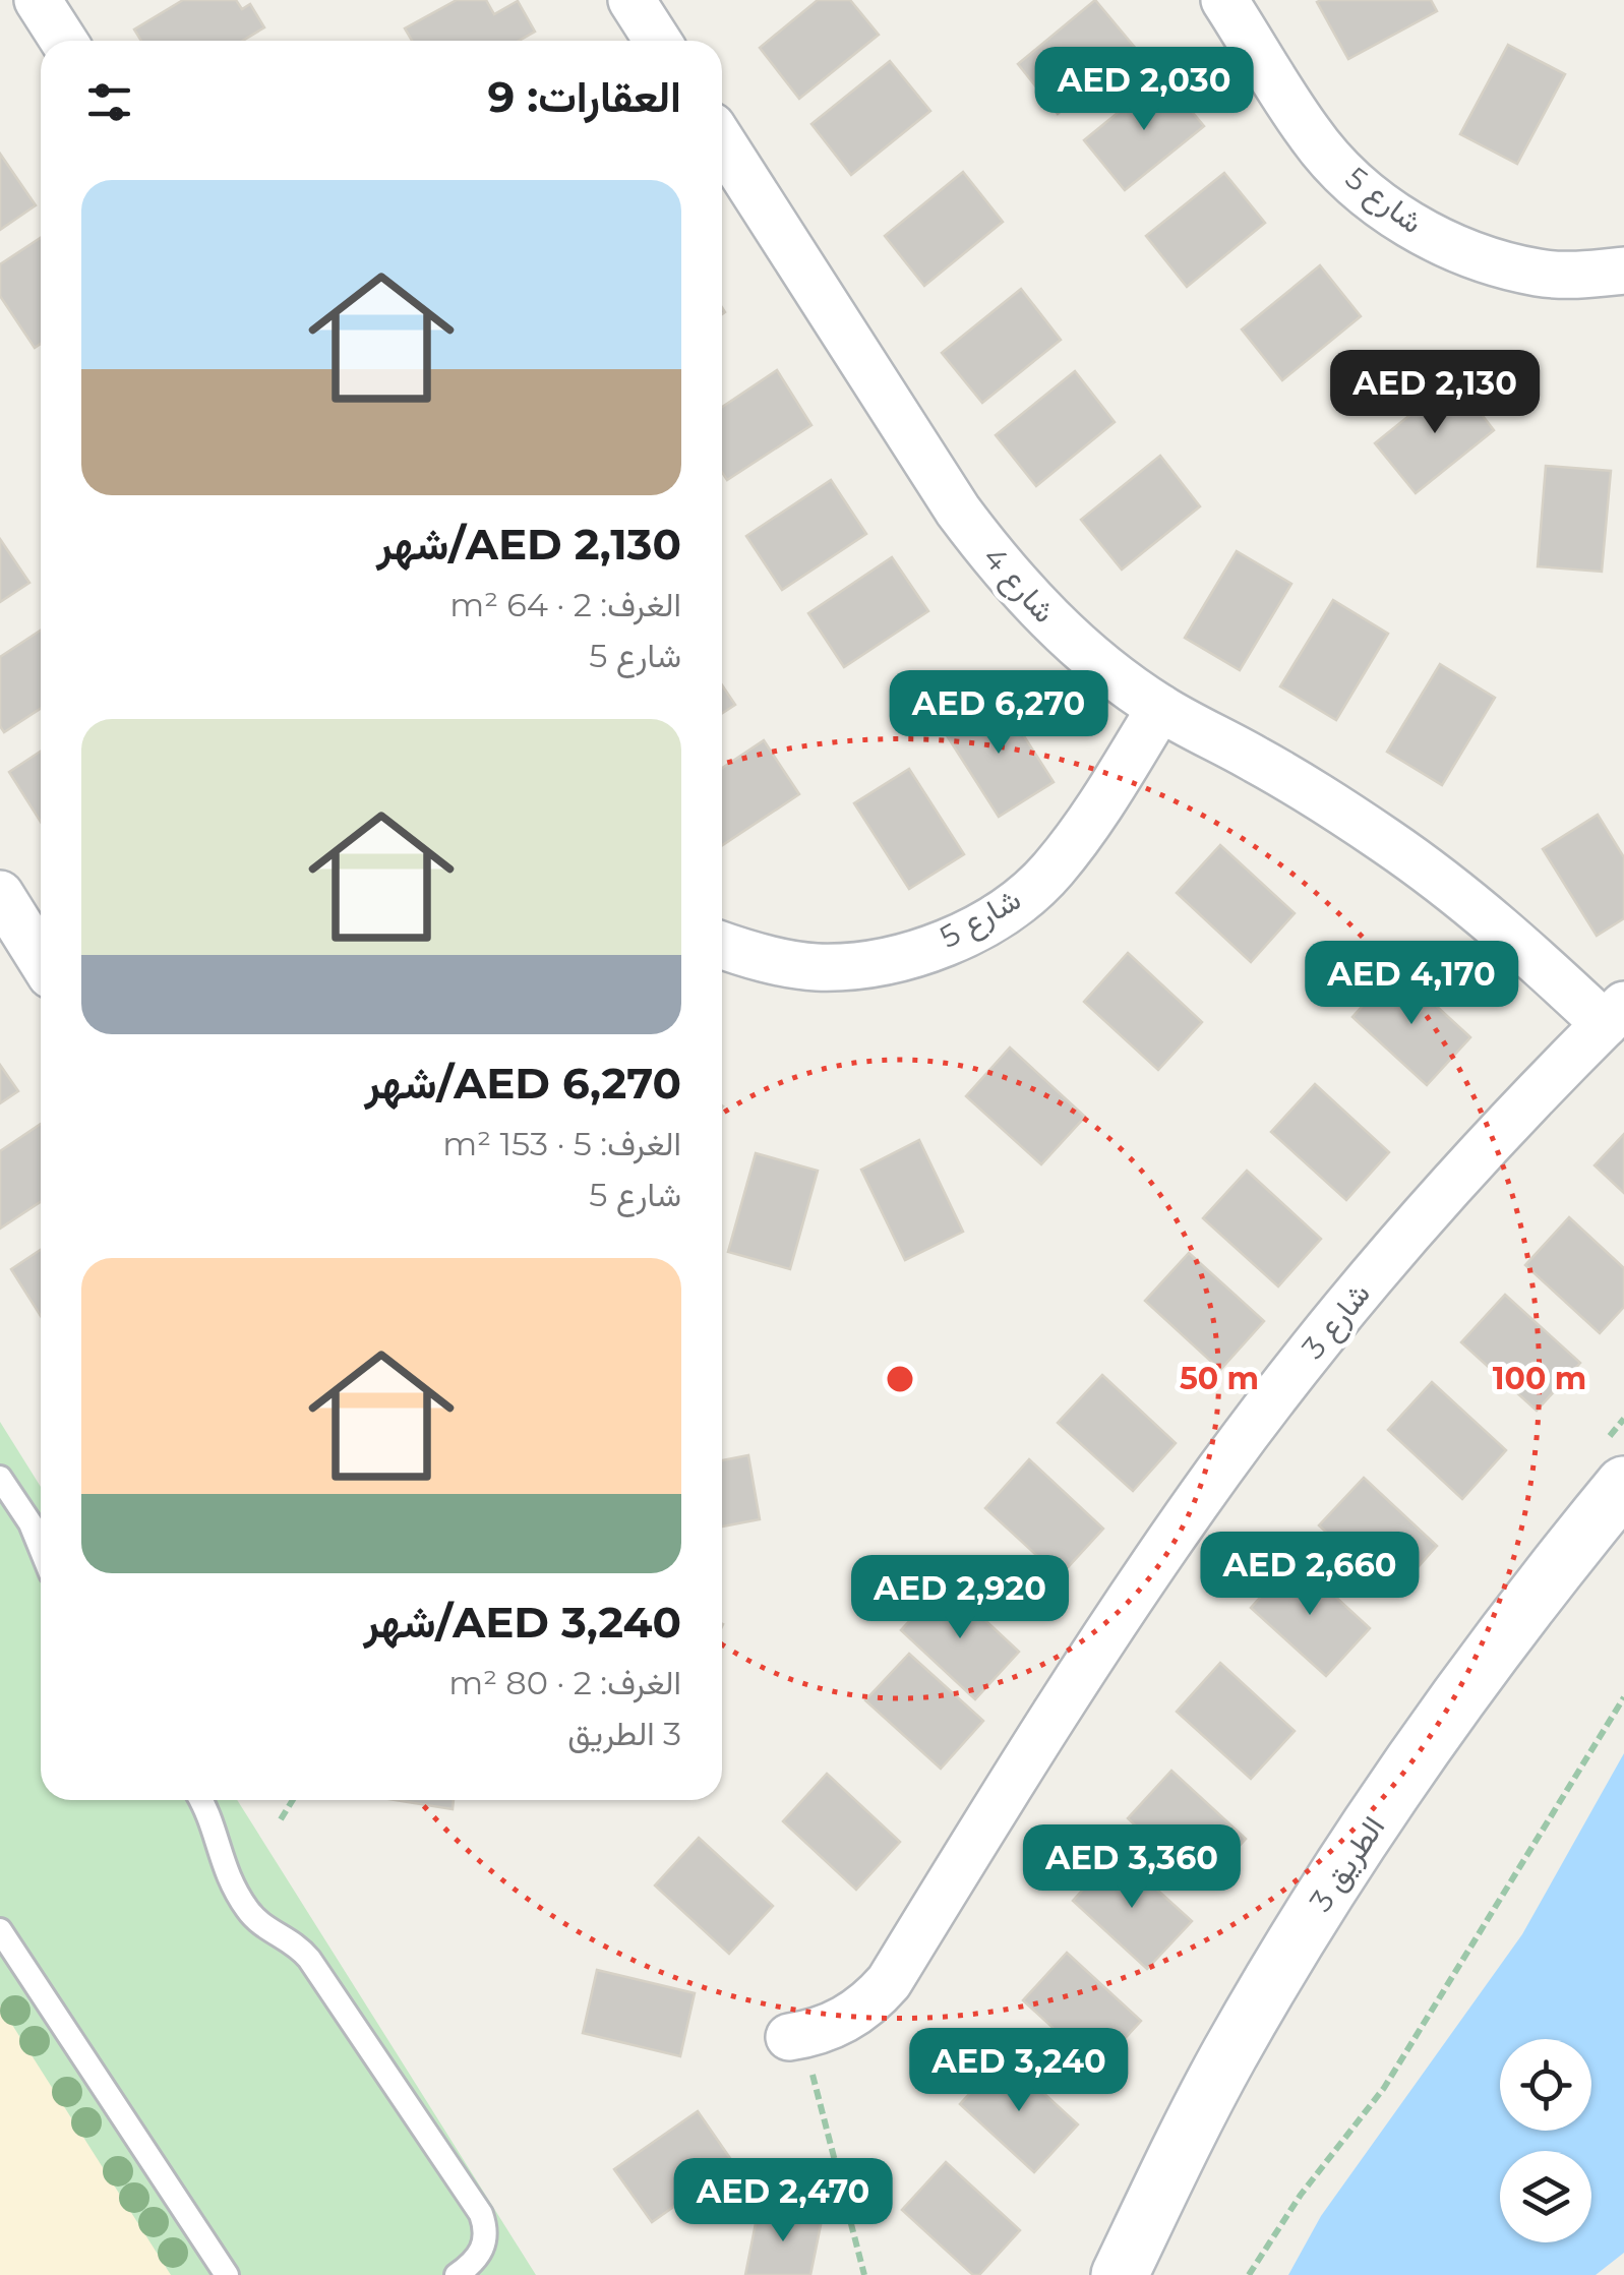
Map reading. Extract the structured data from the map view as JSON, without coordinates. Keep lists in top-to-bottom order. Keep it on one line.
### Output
{"streets":{"street":["شارع 5","شارع 4","شارع 3","3 الطريق"]},"crossings":[["شارع 5","شارع 4"],["شارع 4","شارع 3"]],"page":{"heading":"العقارات: 9","price":["AED 2,030","AED 2,130","AED 6,270","AED 4,170","AED 2,660","AED 2,920","AED 3,360","AED 3,240","AED 2,470"],"list":[{"name":"AED 2,130/شهر","note":"الغرف: 2 · 64 m² · شارع 5"},{"name":"AED 6,270/شهر","note":"الغرف: 5 · 153 m² · شارع 5"},{"name":"AED 3,240/شهر","note":"الغرف: 2 · 80 m² · 3 الطريق"}]},"rings":["50 m","100 m"]}
